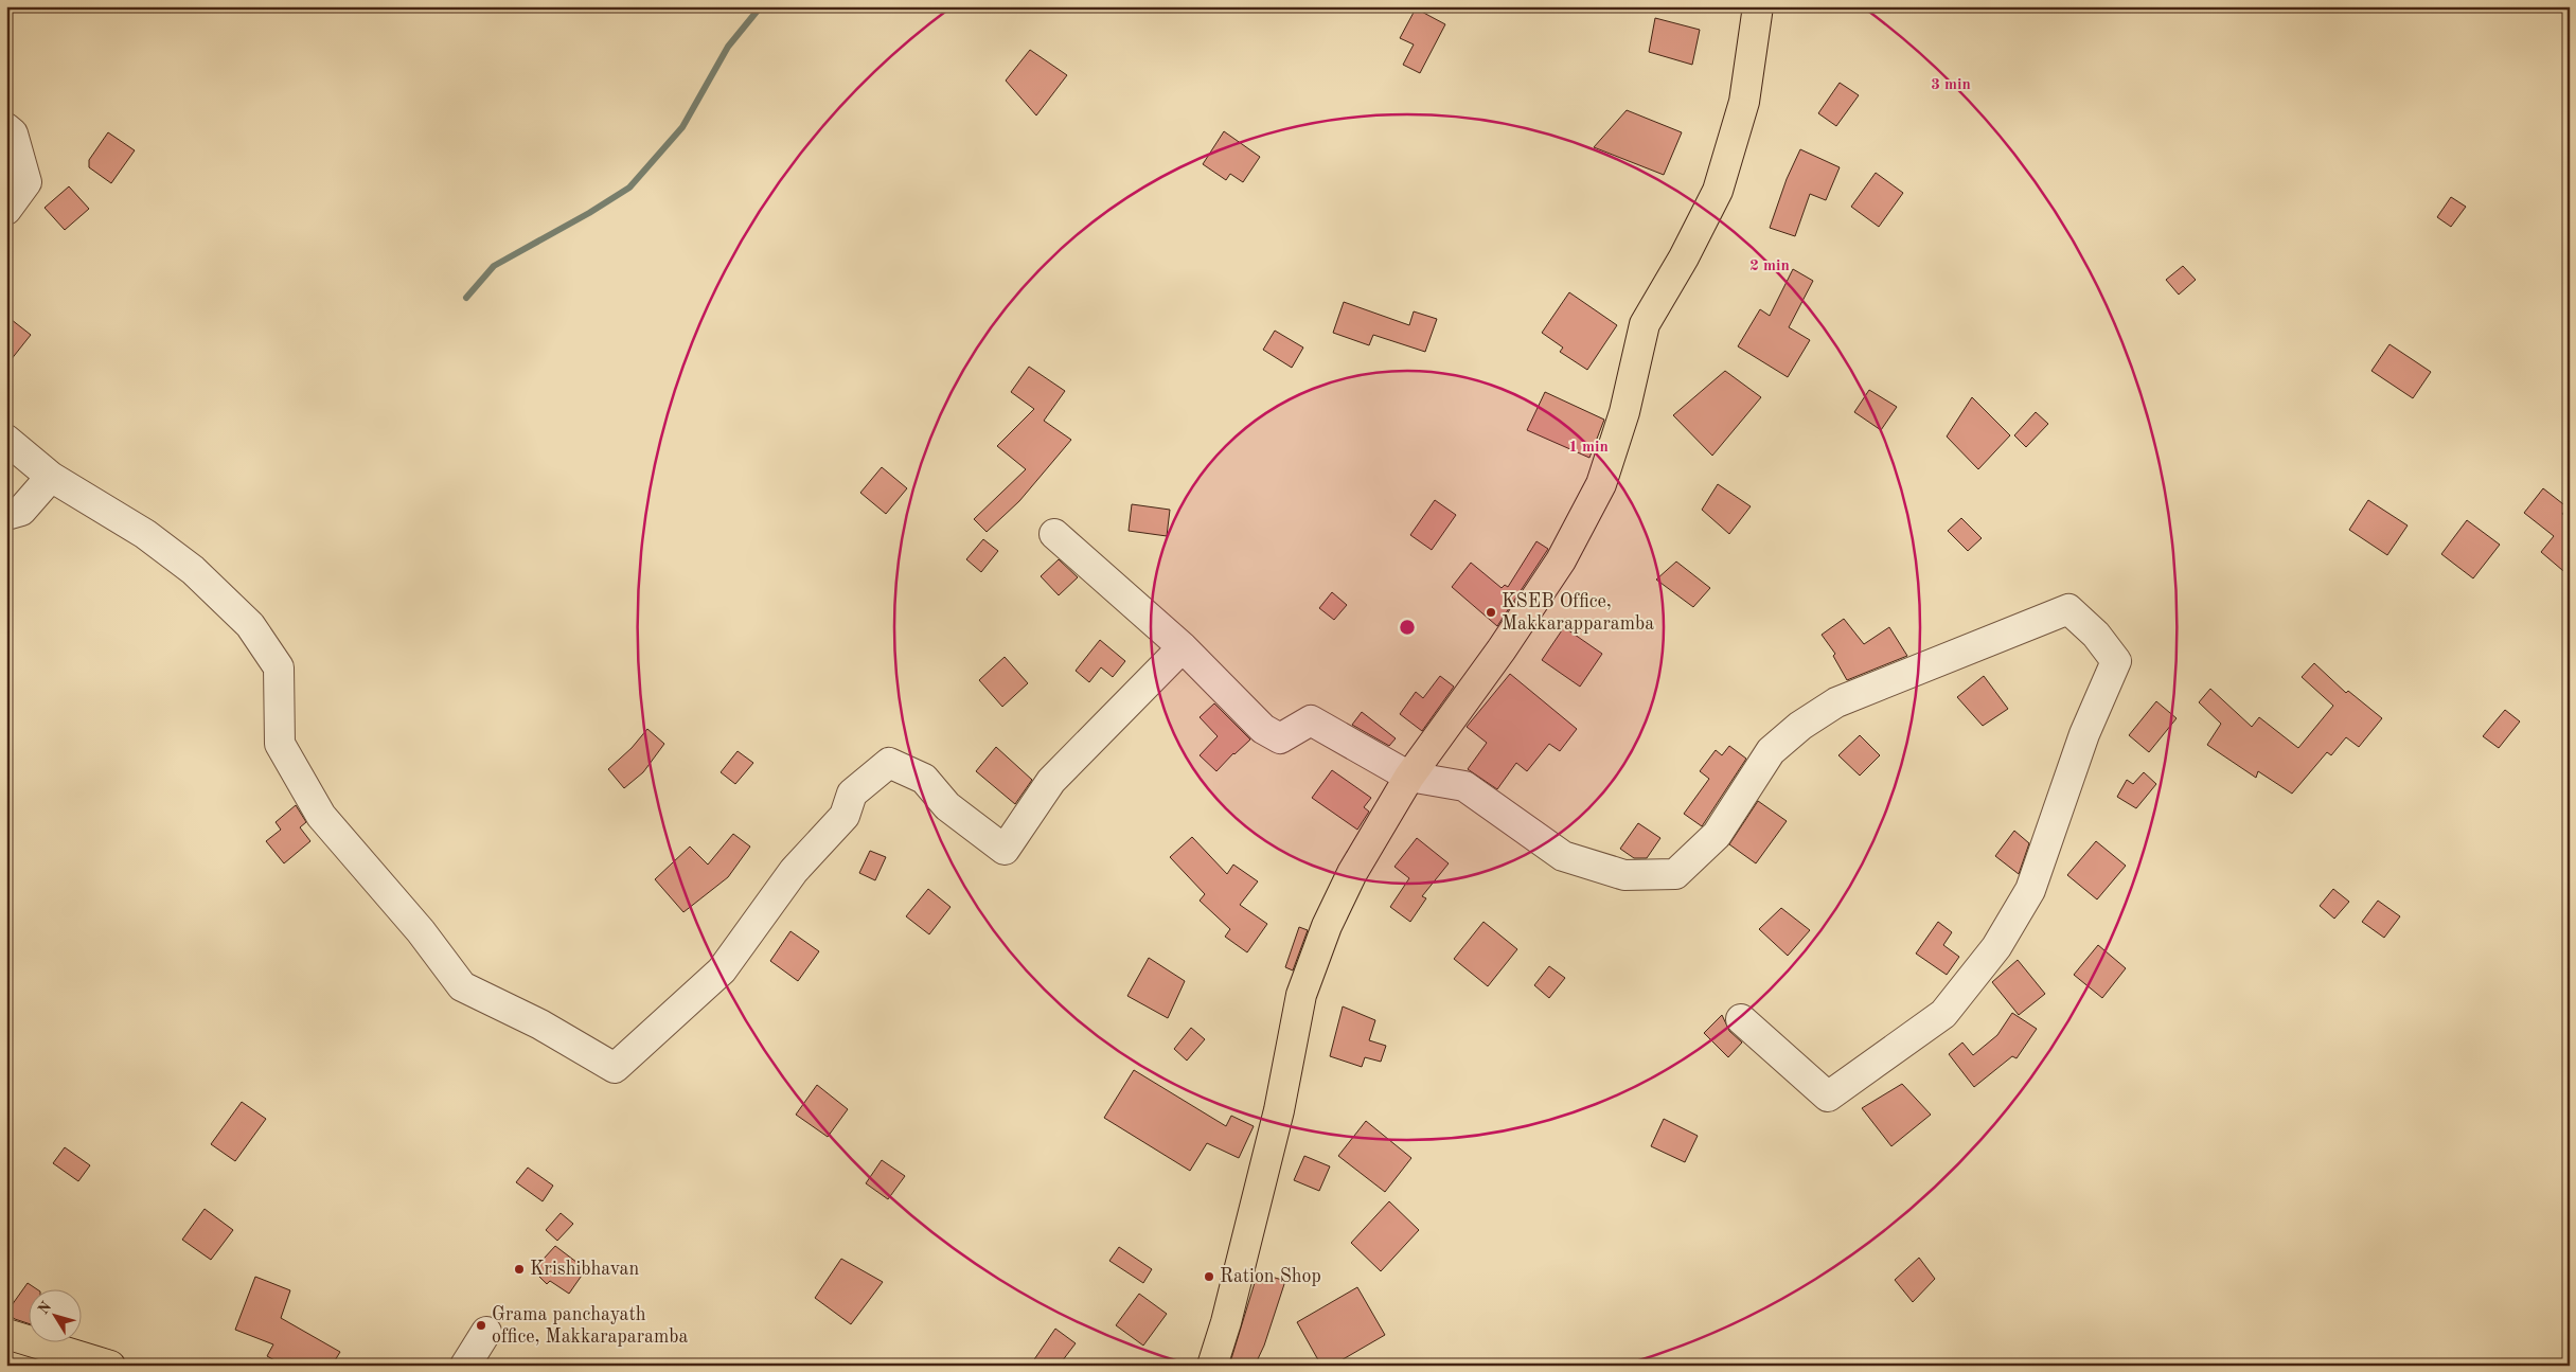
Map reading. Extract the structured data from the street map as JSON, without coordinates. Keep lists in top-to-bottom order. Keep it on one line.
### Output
{"places":["KSEB Office, Makkarapparamba","Krishibhavan","Ration Shop","Grama panchayath office, Makkaraparamba"],"north":"top left","rings":["3 min","2 min","1 min"]}
